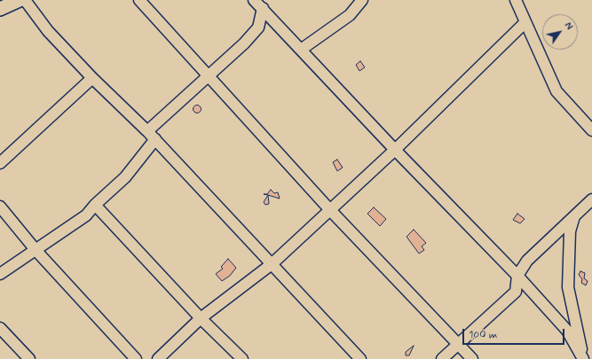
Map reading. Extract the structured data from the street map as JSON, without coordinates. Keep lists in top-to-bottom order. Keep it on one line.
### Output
{"scale_bar":"100 m","north":"top right"}
